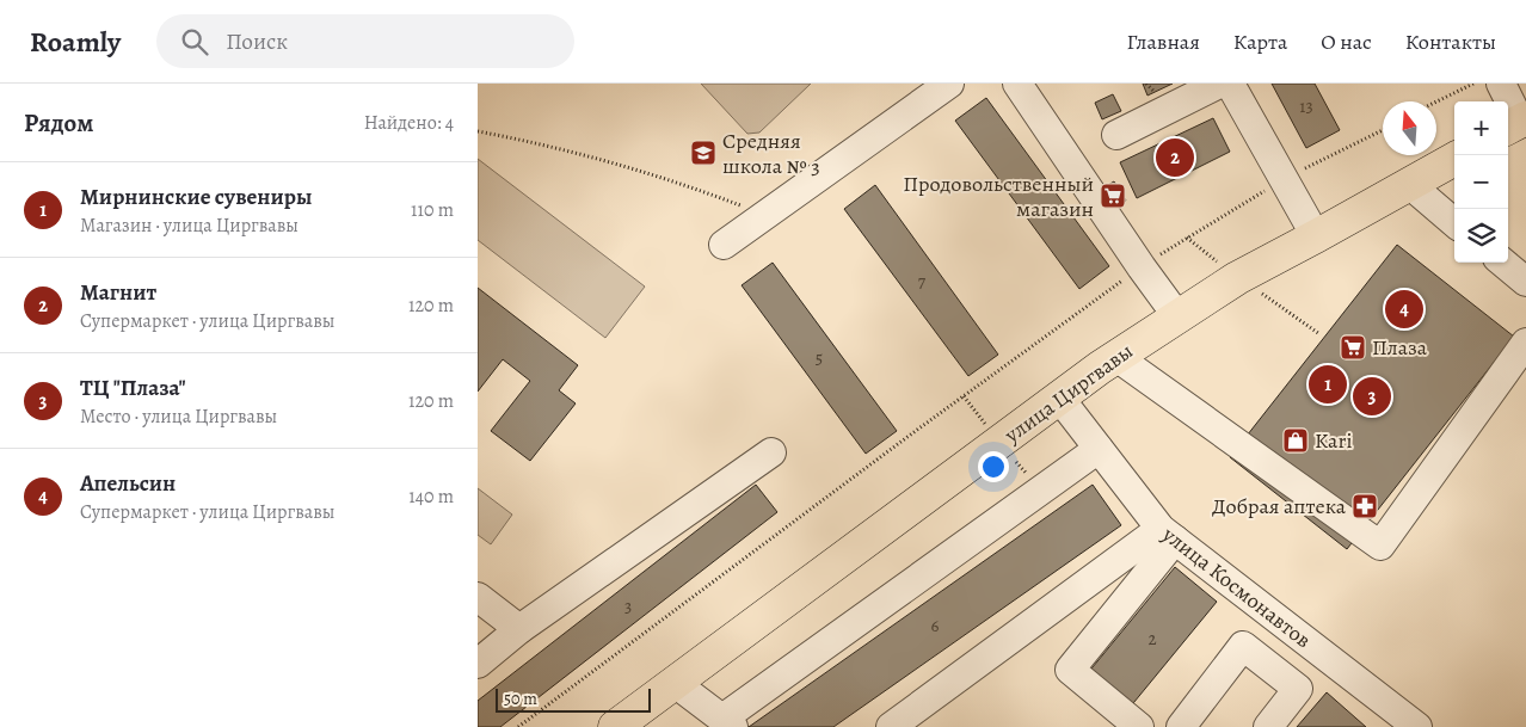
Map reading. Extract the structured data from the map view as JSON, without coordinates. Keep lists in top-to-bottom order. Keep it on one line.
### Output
{"streets":{"main road":["улица Циргвавы"],"street":["улица Космонавтов"]},"crossings":[["улица Циргвавы","улица Космонавтов"]],"places":{"school or university":["Средняя школа № 3"],"supermarket":["Продовольственный магазин","Плаза"],"shop":["Kari"],"pharmacy":["Добрая аптека"]},"house_numbers":["13","7","5","3","6","2"],"scale_bar":"50 m","north":"top","page":{"header":"Roamly","search":"Поиск","nav":["Главная","Карта","О нас","Контакты"],"heading":["Рядом","Найдено: 4"],"map_buttons":["+","−"],"pins":["2","4","1","3"],"list":[{"mark":"1","name":"Мирнинские сувениры","note":"Магазин · улица Циргвавы","value":"110 m"},{"mark":"2","name":"Магнит","note":"Супермаркет · улица Циргвавы","value":"120 m"},{"mark":"3","name":"ТЦ \"Плаза\"","note":"Место · улица Циргвавы","value":"120 m"},{"mark":"4","name":"Апельсин","note":"Супермаркет · улица Циргвавы","value":"140 m"}],"scale":"50 m"}}
